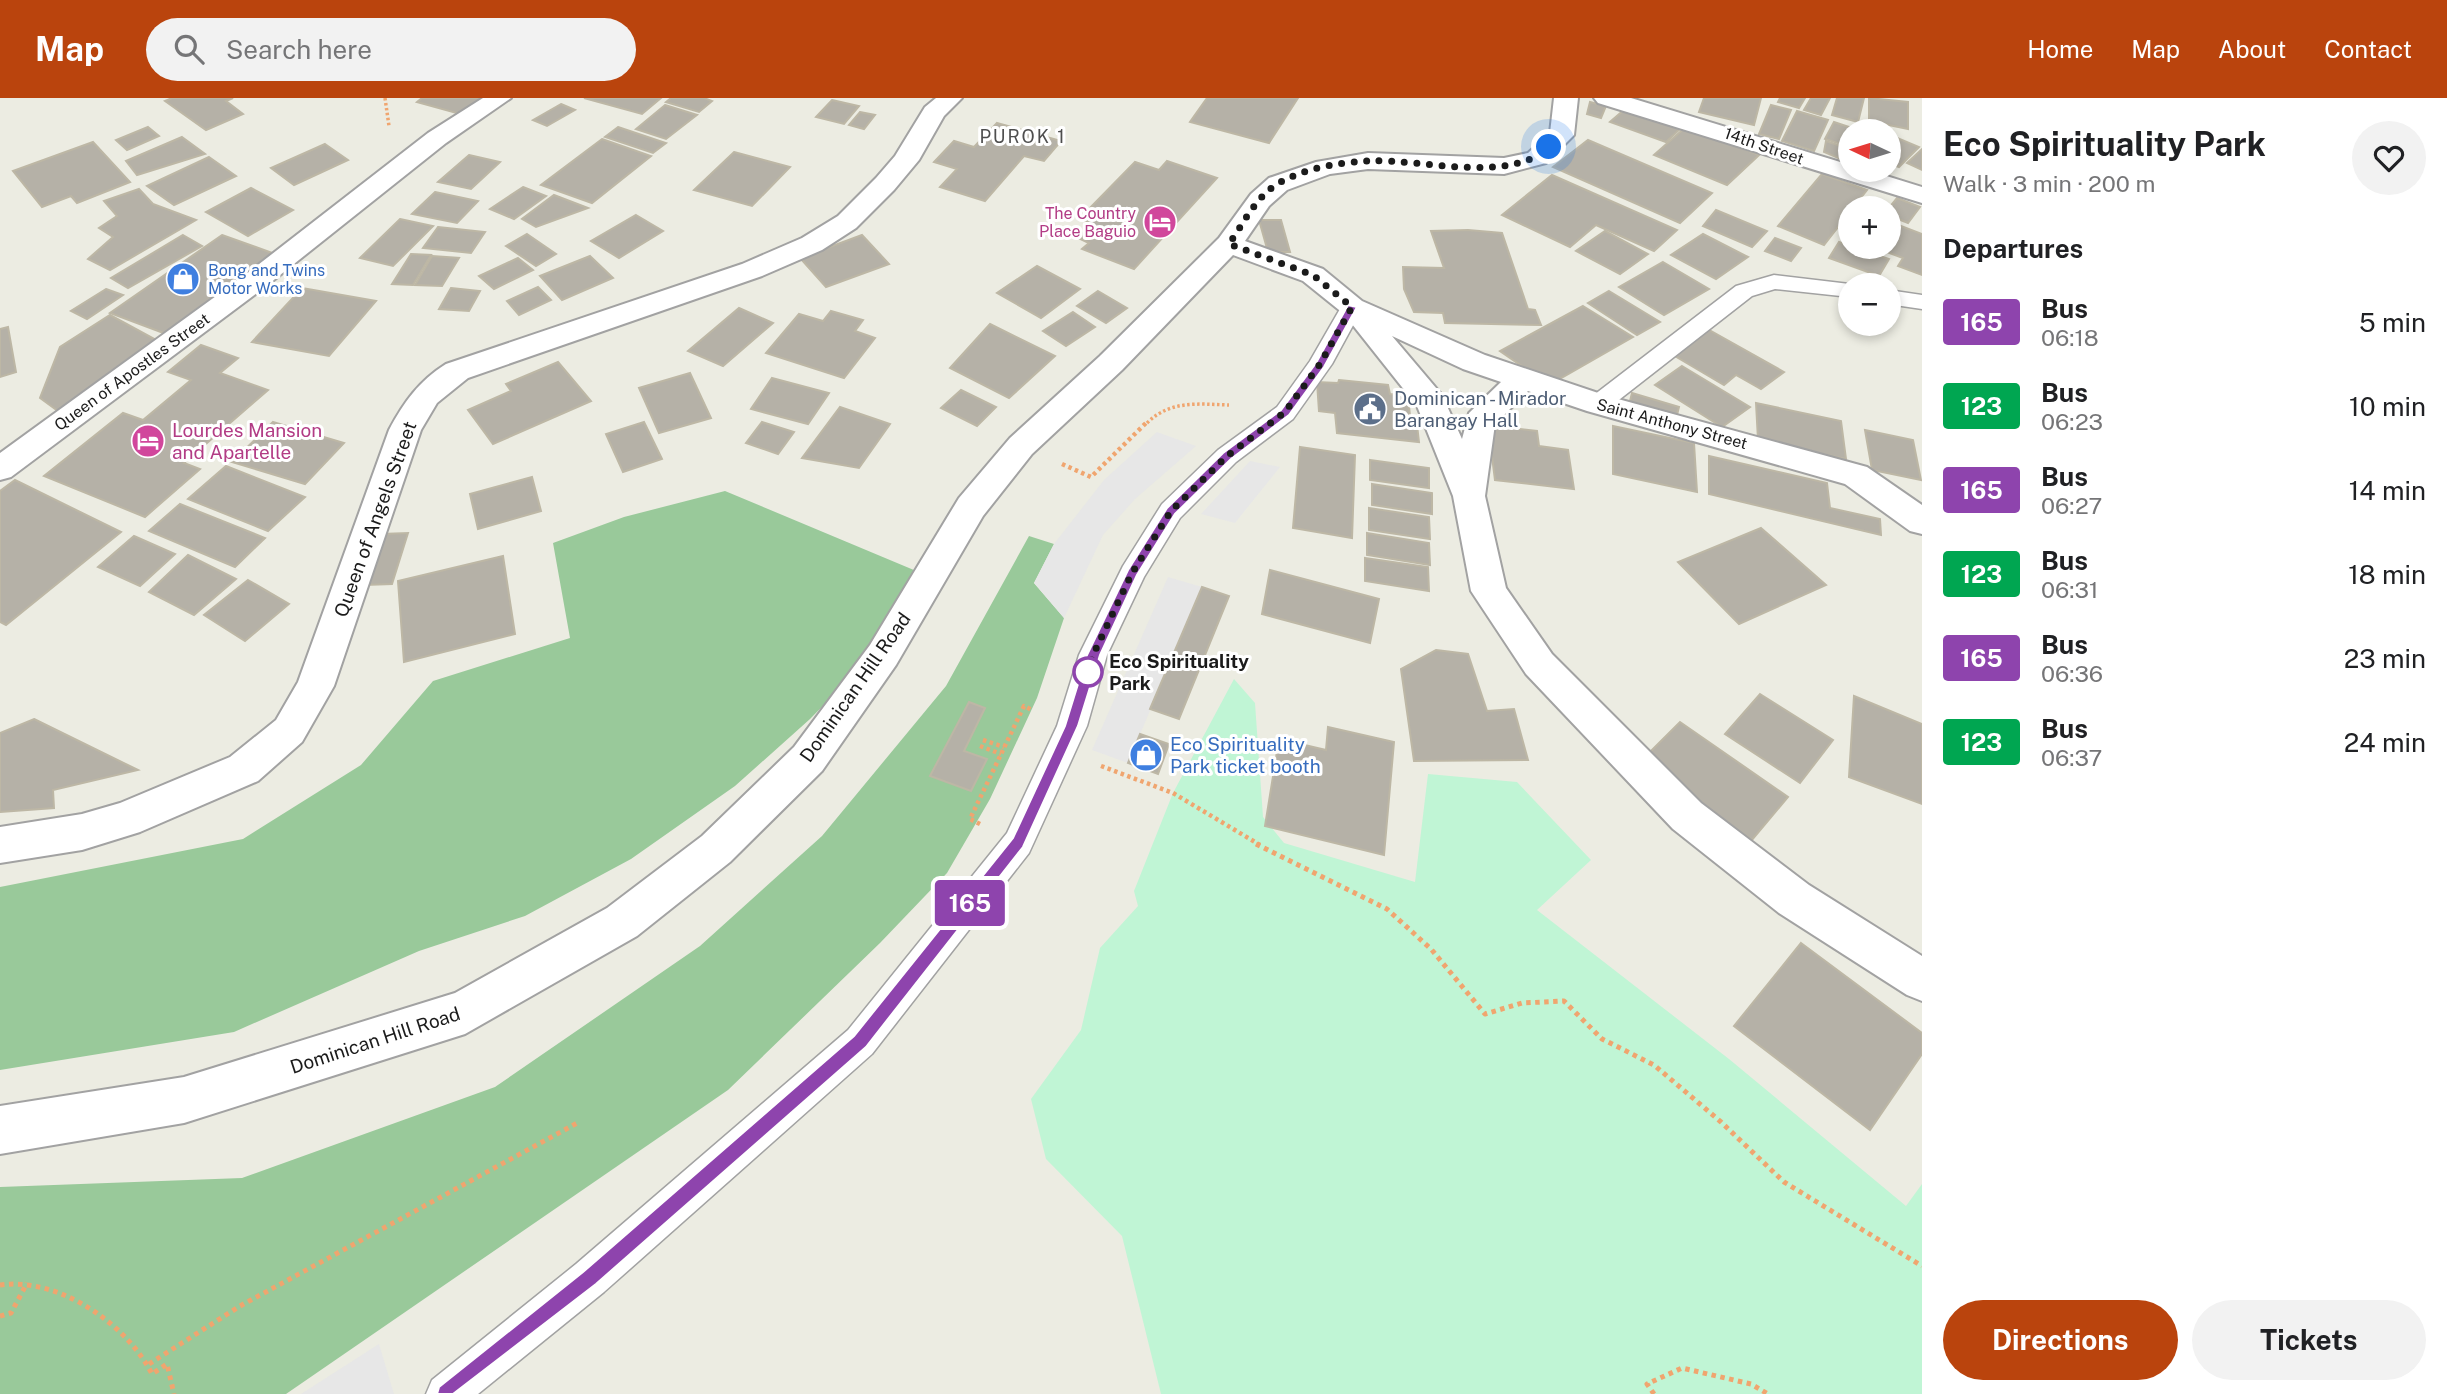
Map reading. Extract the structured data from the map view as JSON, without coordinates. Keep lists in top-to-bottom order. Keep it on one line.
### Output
{"streets":{"street":["14th Street","Queen of Apostles Street","Saint Anthony Street","Queen of Angels Street","Dominican Hill Road"]},"crossings":[["Saint Anthony Street","Dominican Hill Road"]],"districts":["PUROK 1"],"places":{"hotel":["The Country Place Baguio","Lourdes Mansion and Apartelle"],"shop":["Bong and Twins Motor Works","Eco Spirituality Park ticket booth"],"public building":["Dominican - Mirador Barangay Hall"],"other":["Eco Spirituality Park"]},"lines":["bus line 165"],"north":"left","page":{"header":"Map","search":"Search here","nav":["Home","Map","About","Contact"],"on_map":"165","heading":[["Eco Spirituality Park","Walk · 3 min · 200 m"],"Departures"],"map_buttons":["+","−"],"list":[{"mark":"165","name":"Bus","note":"06:18","value":"5 min"},{"mark":"123","name":"Bus","note":"06:23","value":"10 min"},{"mark":"165","name":"Bus","note":"06:27","value":"14 min"},{"mark":"123","name":"Bus","note":"06:31","value":"18 min"},{"mark":"165","name":"Bus","note":"06:36","value":"23 min"},{"mark":"123","name":"Bus","note":"06:37","value":"24 min"}],"buttons":["Directions","Tickets"]}}
